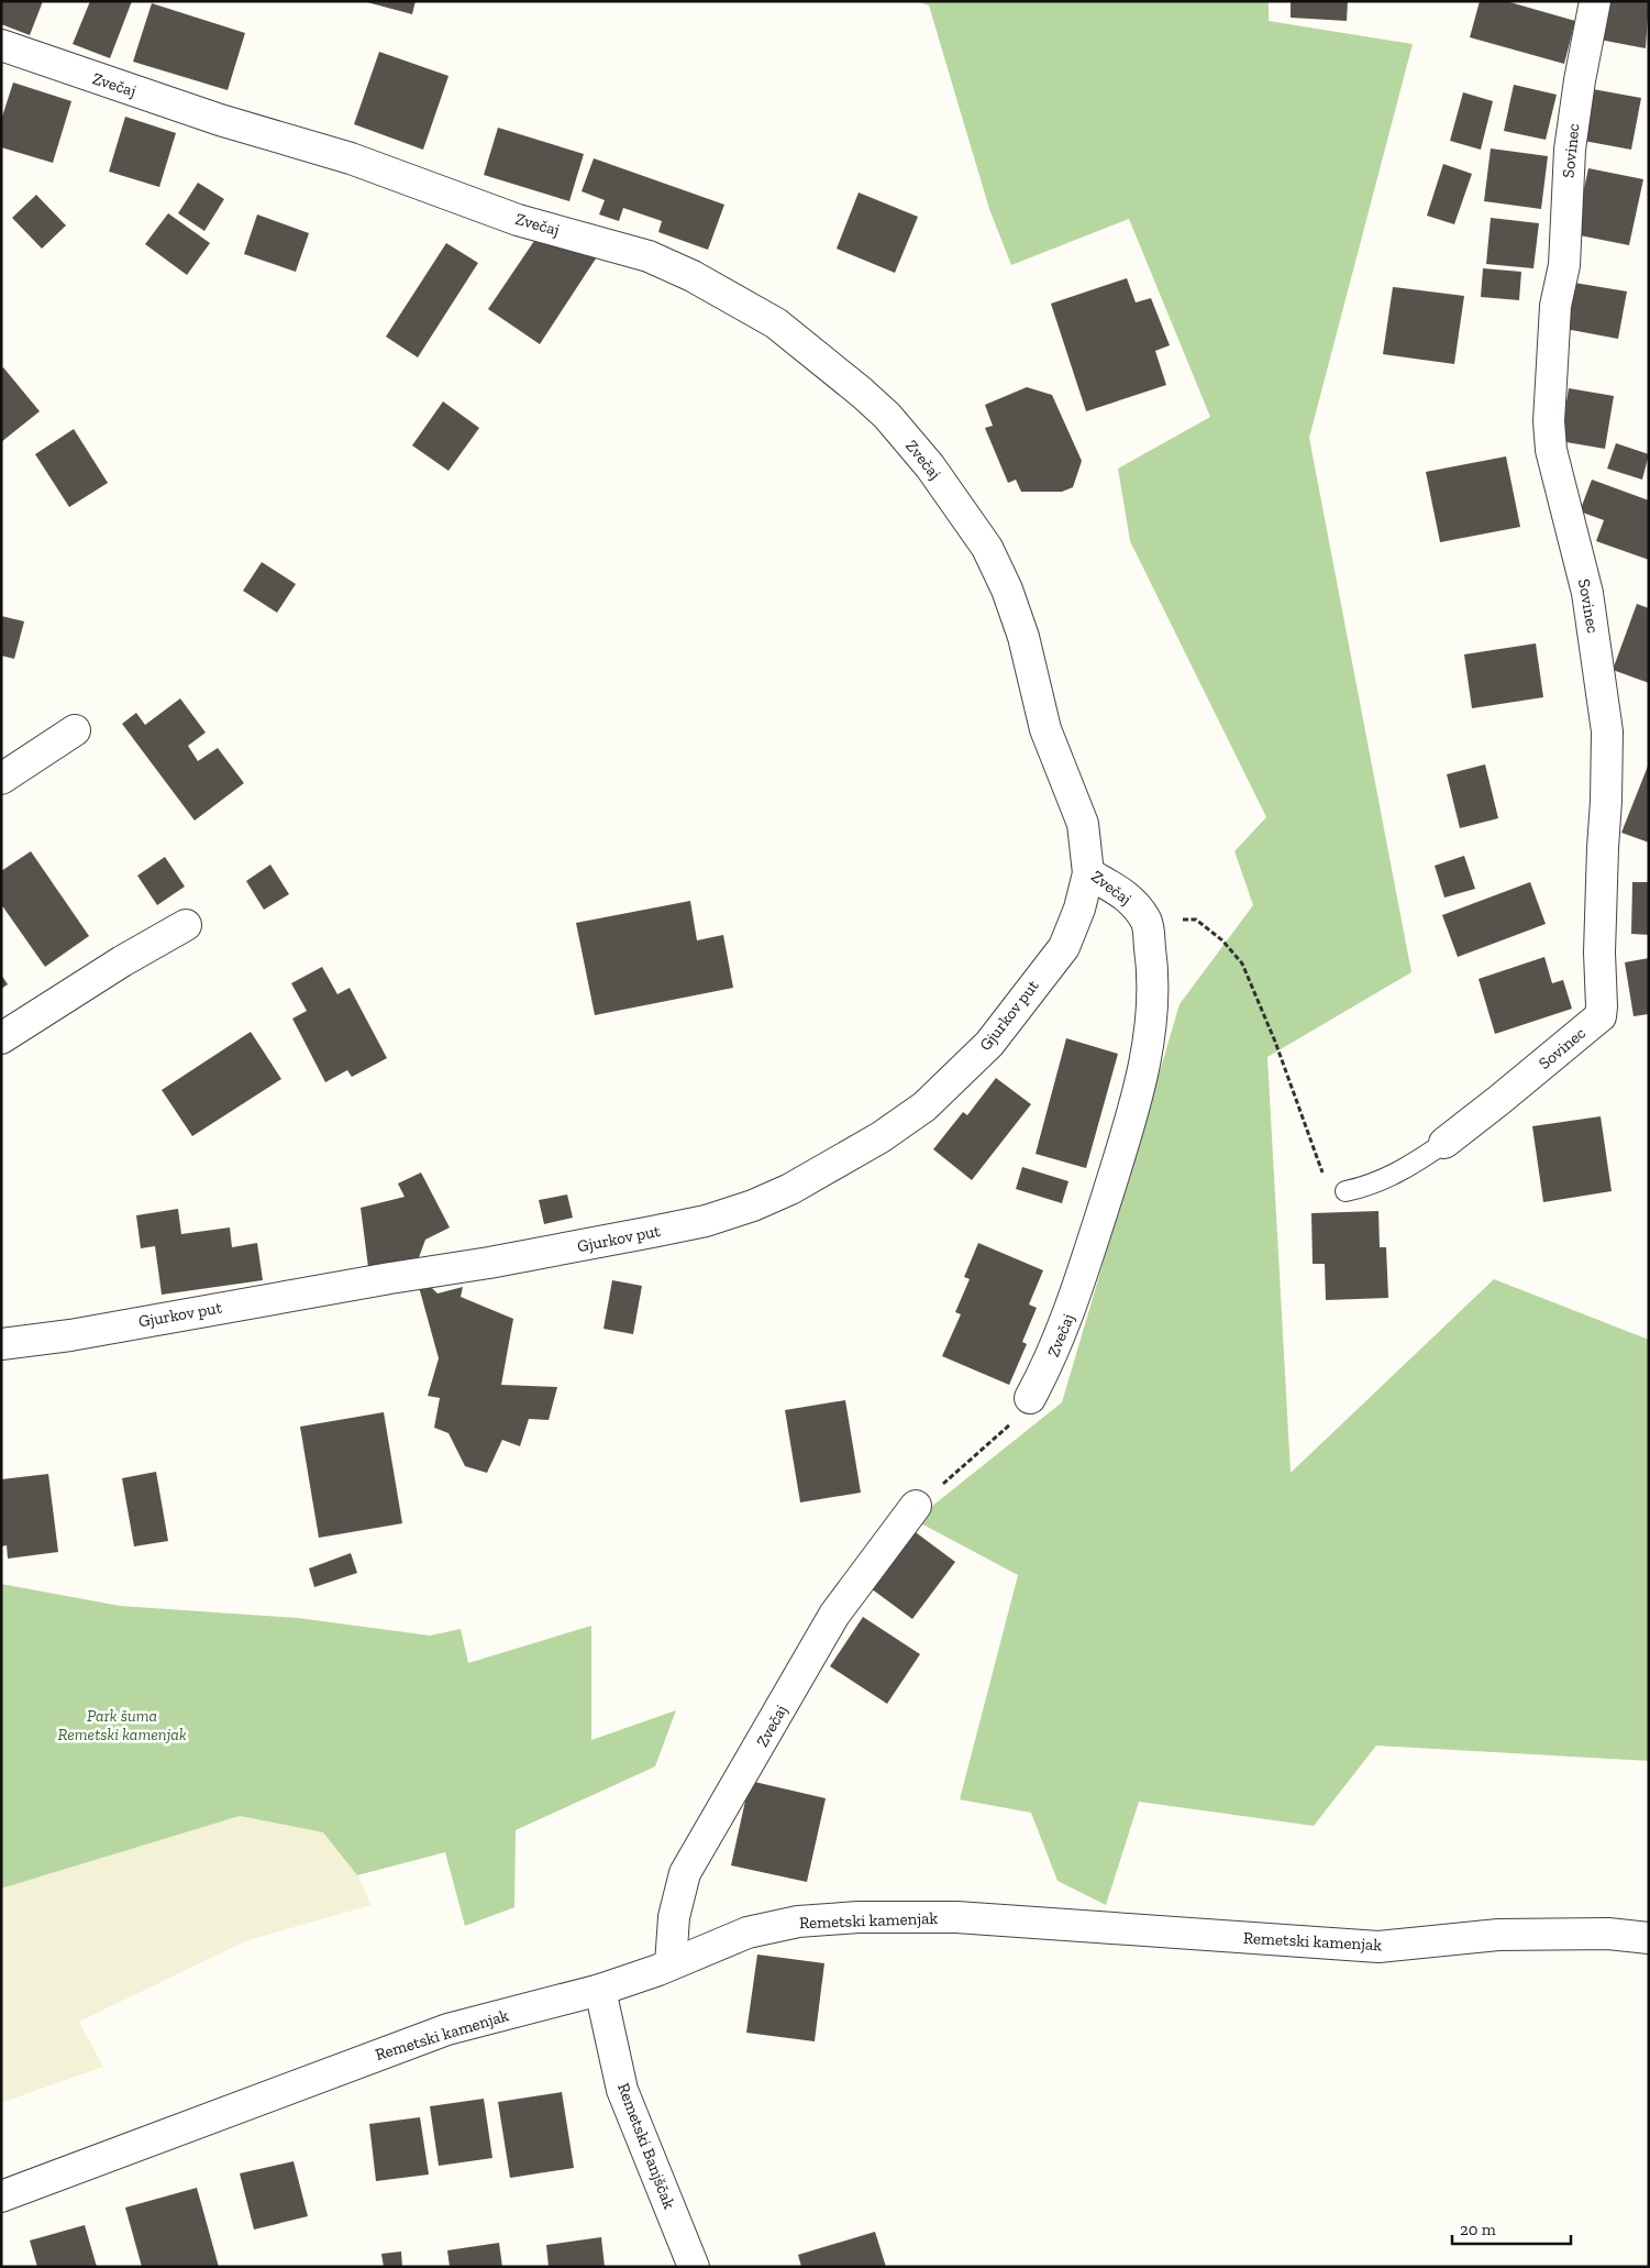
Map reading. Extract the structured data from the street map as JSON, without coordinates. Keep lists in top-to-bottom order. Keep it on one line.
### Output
{"streets":{"street":["Zvečaj","Sovinec","Gjurkov put","Remetski kamenjak","Remetski Banjščak"]},"crossings":[["Zvečaj","Gjurkov put"],["Zvečaj","Remetski kamenjak"],["Remetski kamenjak","Remetski Banjščak"]],"parks":["Park šuma Remetski kamenjak"],"scale_bar":"20 m"}
